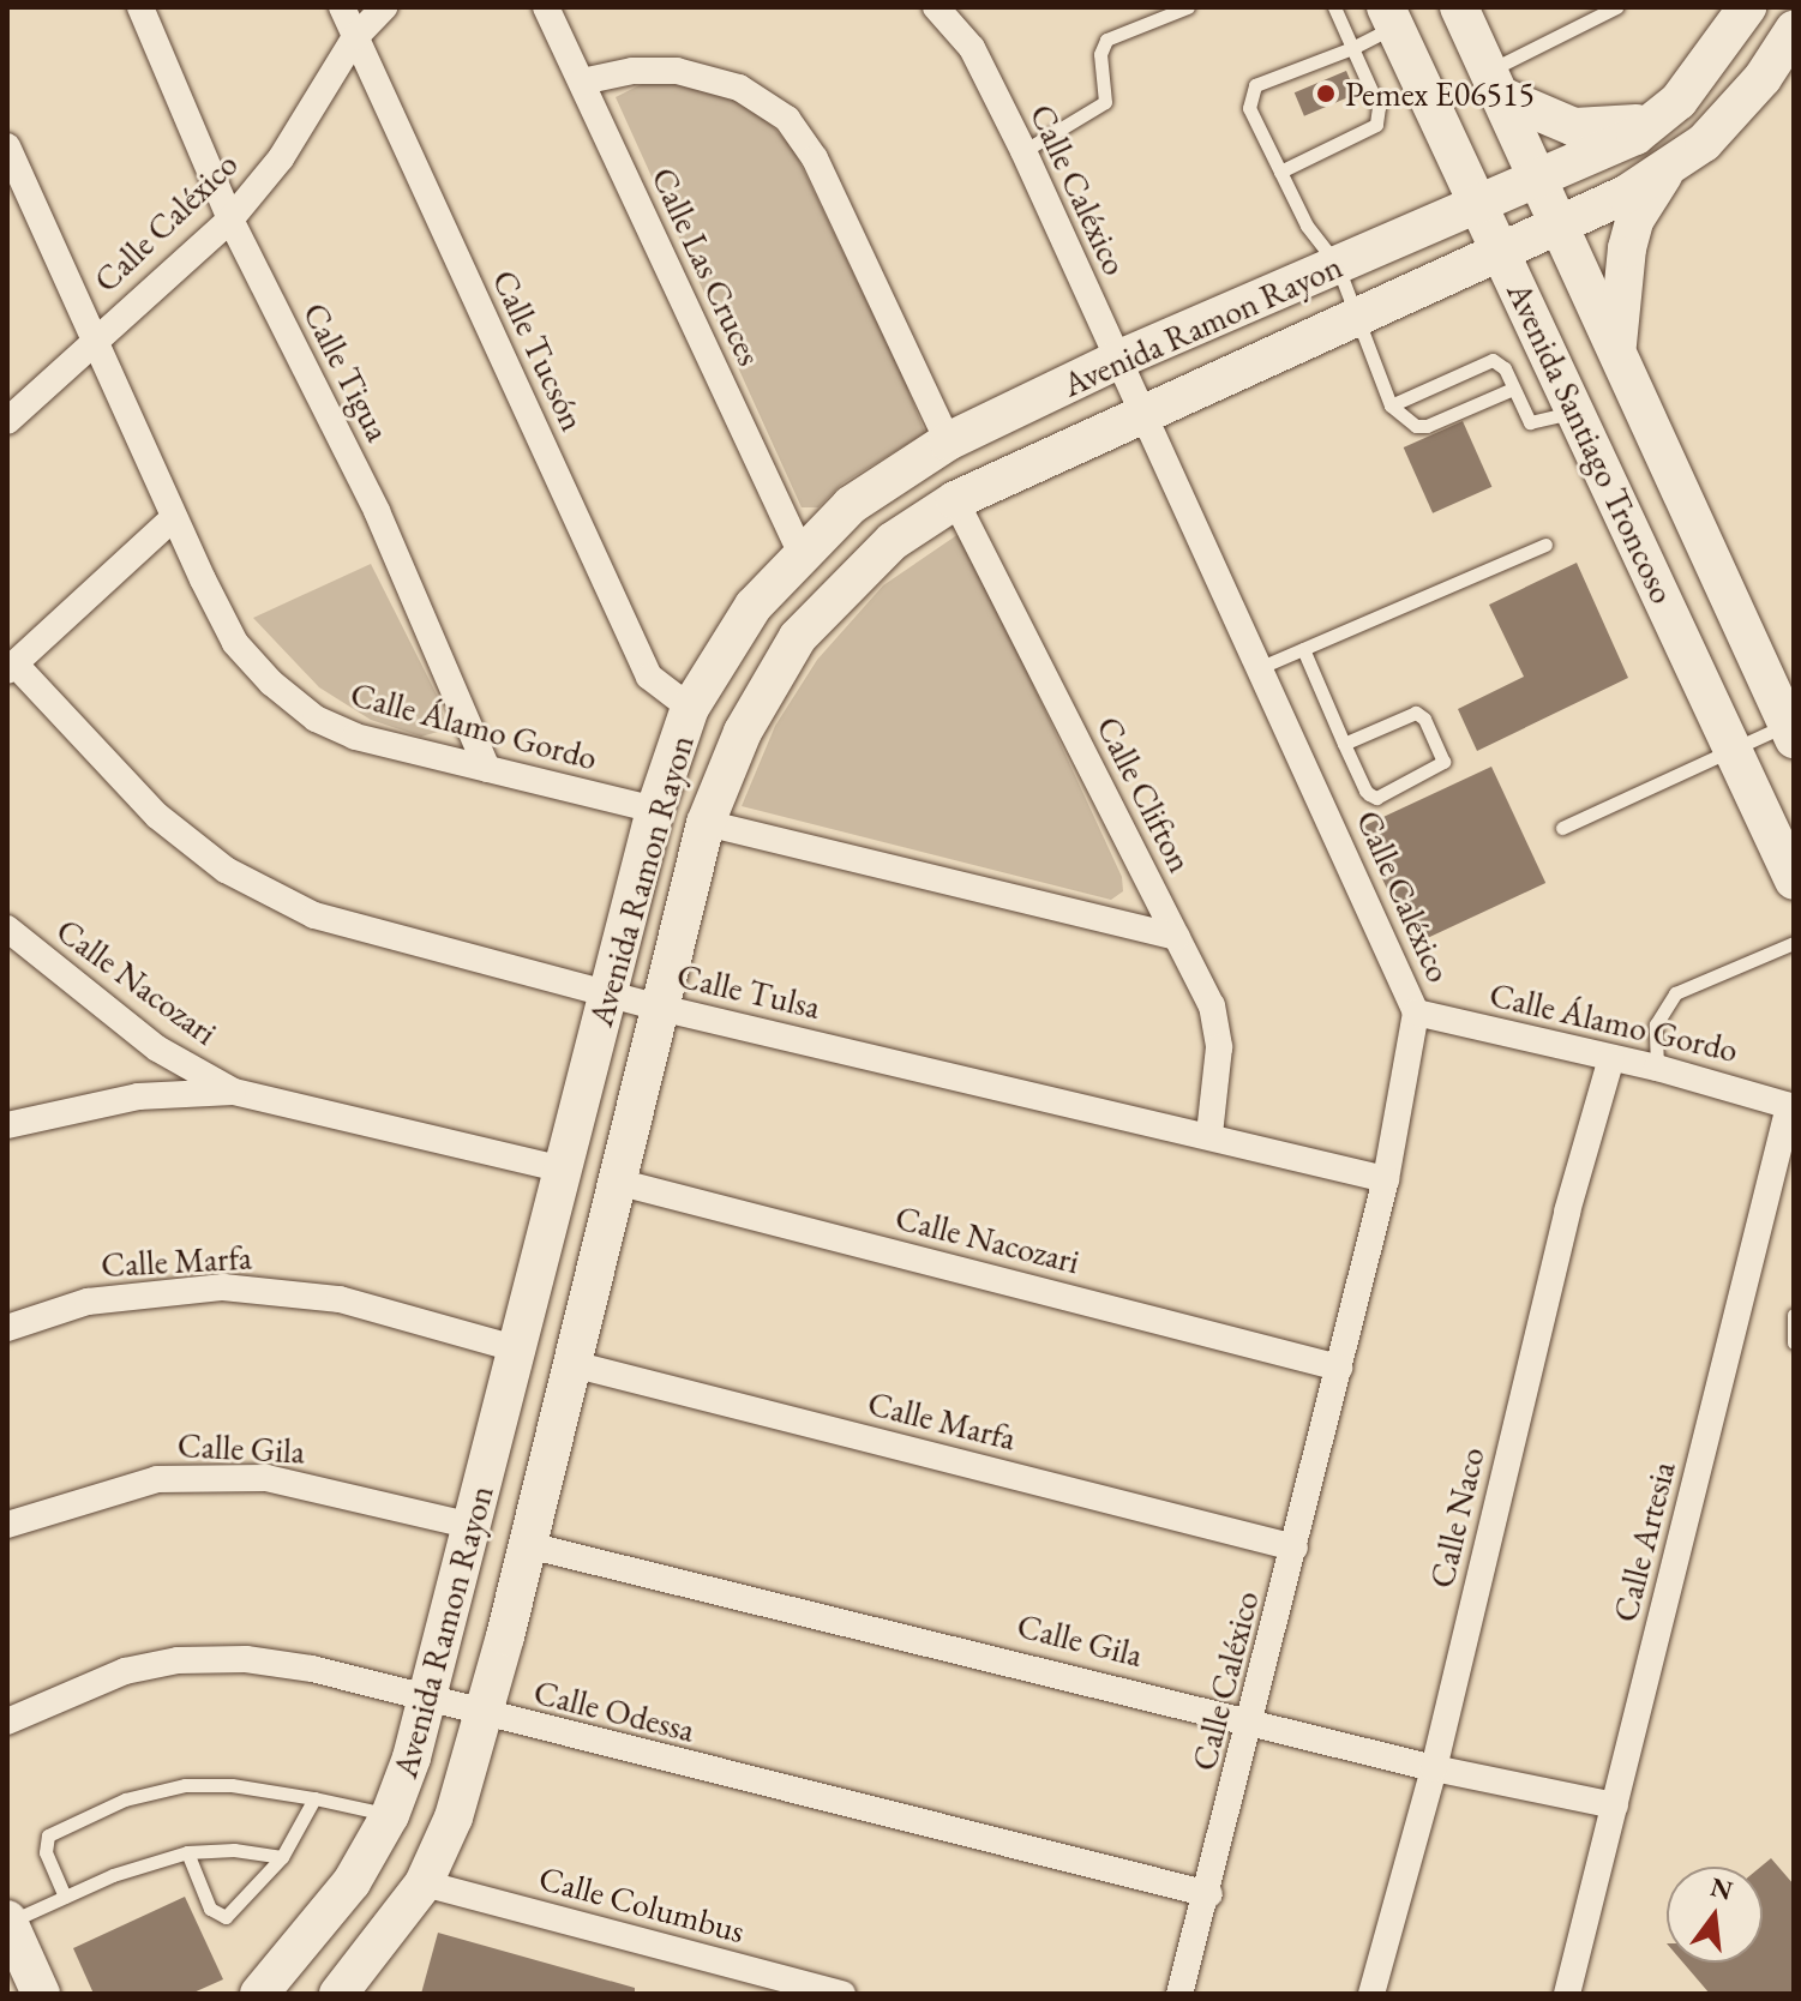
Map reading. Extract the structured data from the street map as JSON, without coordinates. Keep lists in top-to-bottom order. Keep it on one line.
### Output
{"streets":{"main road":["Avenida Ramon Rayon","Avenida Santiago Troncoso"],"street":["Calle Caléxico","Calle Las Cruces","Calle Tucsón","Calle Tigua","Calle Álamo Gordo","Calle Clifton","Calle Nacozari","Calle Tulsa","Calle Marfa","Calle Gila","Calle Naco","Calle Artesia","Calle Odessa","Calle Columbus"]},"crossings":[["Calle Caléxico","Avenida Ramon Rayon"],["Calle Caléxico","Calle Tucsón"],["Calle Caléxico","Calle Tigua"],["Calle Caléxico","Calle Álamo Gordo"],["Calle Caléxico","Calle Nacozari"],["Calle Caléxico","Calle Tulsa"],["Calle Caléxico","Calle Marfa"],["Calle Caléxico","Calle Gila"],["Calle Caléxico","Calle Odessa"],["Calle Las Cruces","Avenida Ramon Rayon"],["Avenida Ramon Rayon","Calle Tucsón"],["Avenida Ramon Rayon","Avenida Santiago Troncoso"],["Avenida Ramon Rayon","Calle Álamo Gordo"],["Avenida Ramon Rayon","Calle Clifton"],["Avenida Ramon Rayon","Calle Nacozari"],["Avenida Ramon Rayon","Calle Tulsa"],["Avenida Ramon Rayon","Calle Marfa"],["Avenida Ramon Rayon","Calle Gila"],["Avenida Ramon Rayon","Calle Odessa"],["Avenida Ramon Rayon","Calle Columbus"],["Calle Tigua","Calle Álamo Gordo"],["Calle Álamo Gordo","Calle Naco"],["Calle Álamo Gordo","Calle Artesia"],["Calle Clifton","Calle Tulsa"],["Calle Gila","Calle Naco"],["Calle Gila","Calle Artesia"]],"places":["Pemex E06515"],"north":"top"}
